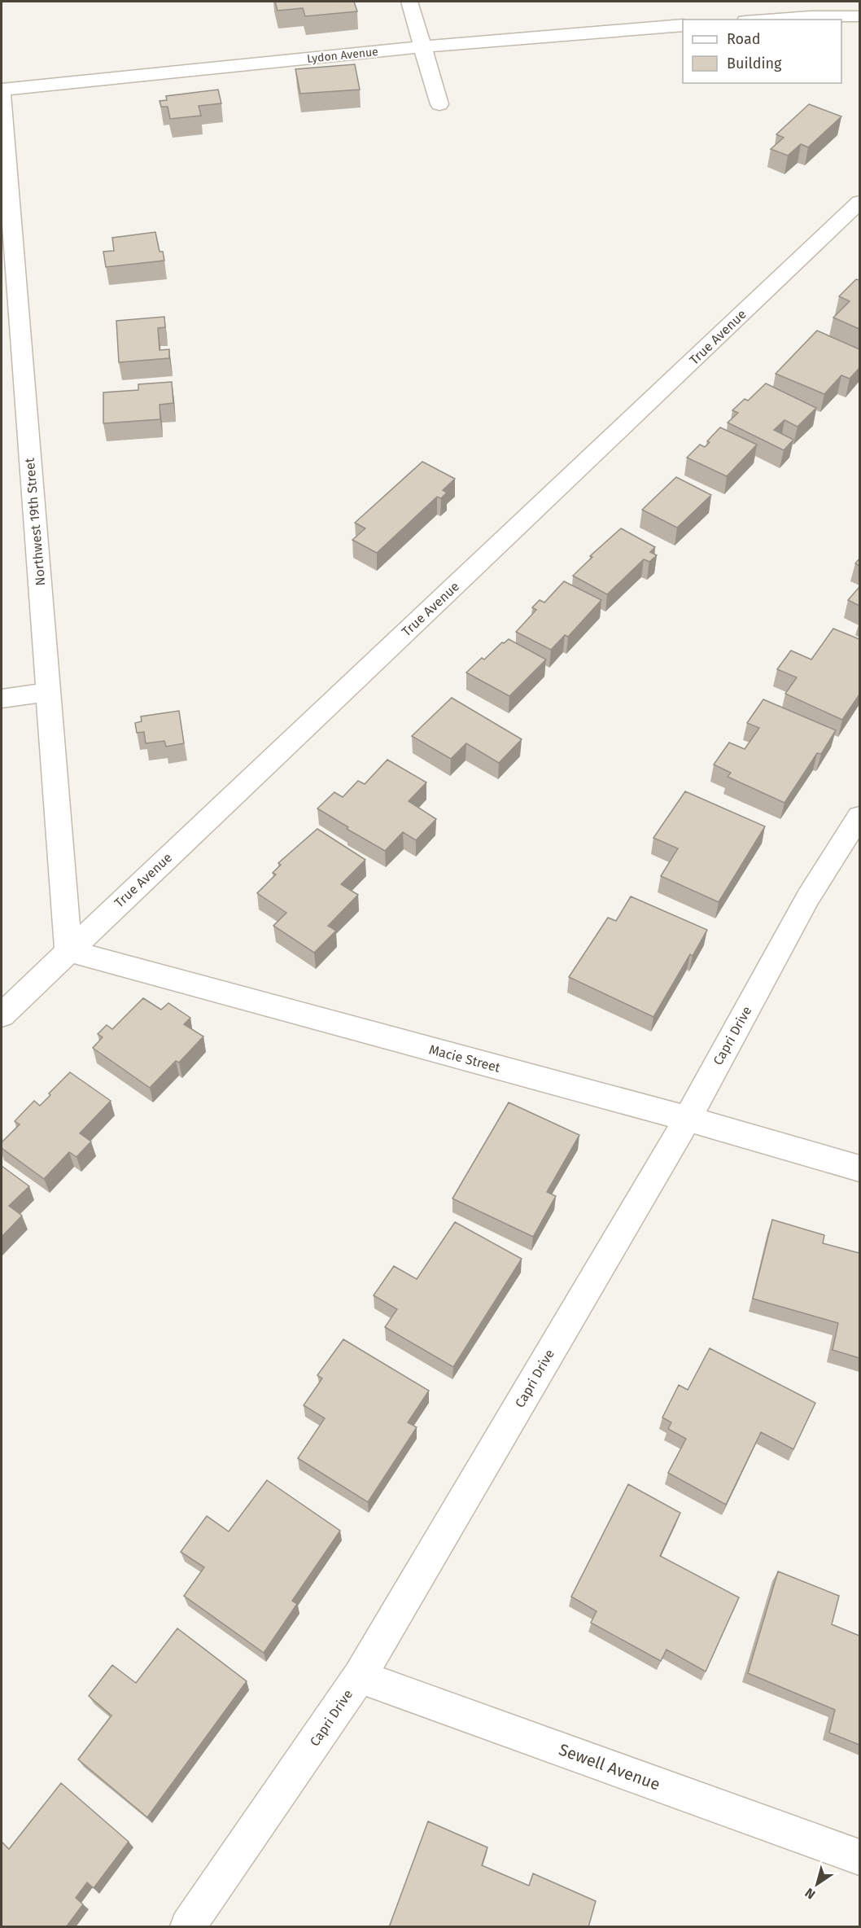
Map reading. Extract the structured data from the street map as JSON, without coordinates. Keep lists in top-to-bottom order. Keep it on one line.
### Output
{"streets":{"street":["Lydon Avenue","True Avenue","Northwest 19th Street","Capri Drive","Macie Street","Sewell Avenue"]},"crossings":[["Lydon Avenue","Northwest 19th Street"],["True Avenue","Northwest 19th Street"],["True Avenue","Macie Street"],["Northwest 19th Street","Macie Street"],["Capri Drive","Macie Street"],["Capri Drive","Sewell Avenue"]],"legend":["Road","Building"],"north":"bottom left"}
